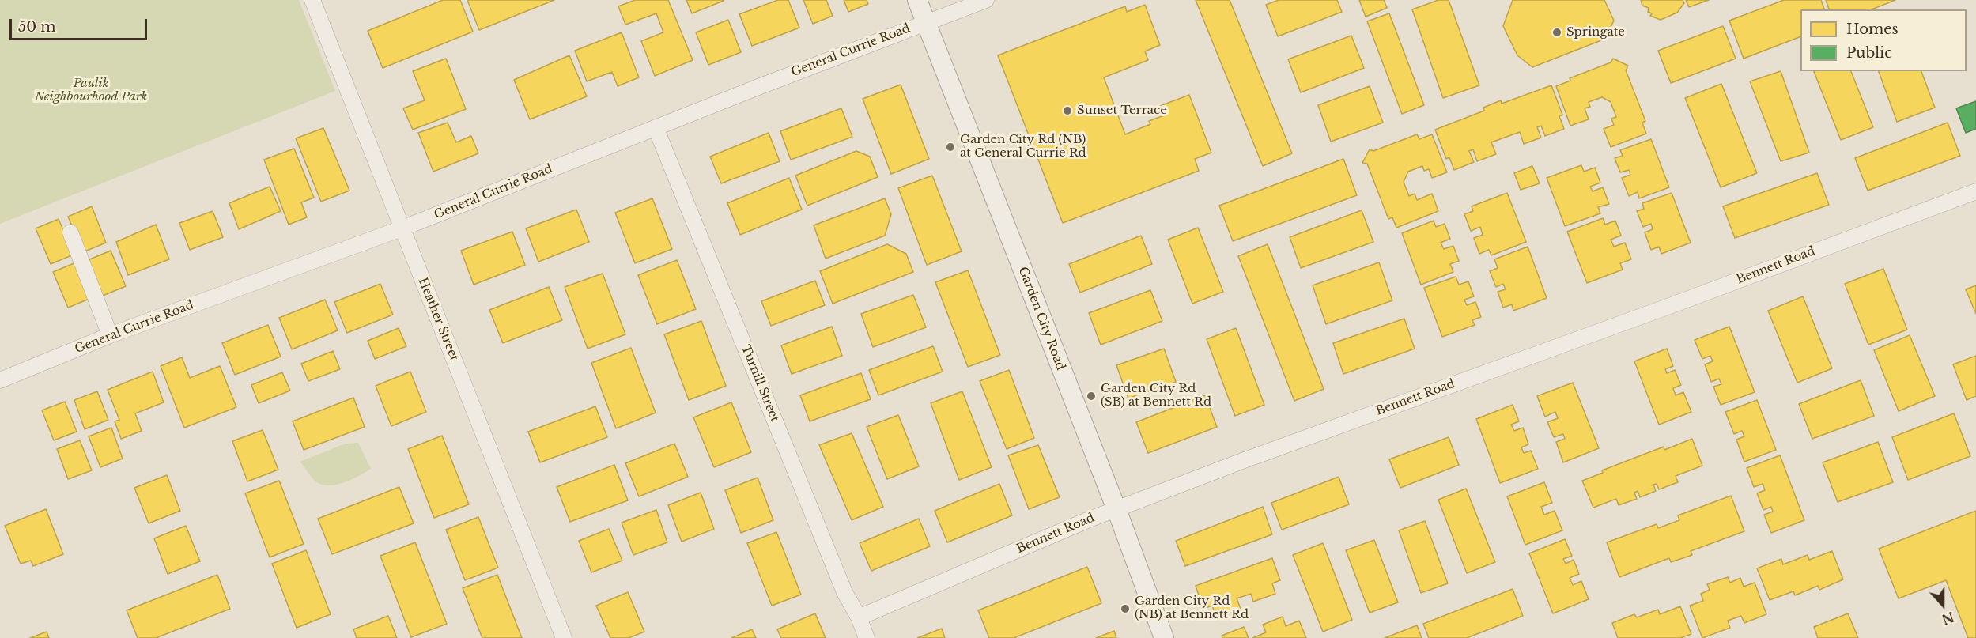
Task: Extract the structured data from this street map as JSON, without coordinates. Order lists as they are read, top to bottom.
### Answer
{
  "streets": {
    "street": [
      "General Currie Road",
      "Bennett Road",
      "Garden City Road",
      "Heather Street",
      "Turnill Street"
    ]
  },
  "crossings": [
    ["General Currie Road", "Garden City Road"],
    ["General Currie Road", "Heather Street"],
    ["General Currie Road", "Turnill Street"],
    ["Bennett Road", "Garden City Road"],
    ["Bennett Road", "Turnill Street"]
  ],
  "parks": ["Paulik Neighbourhood Park"],
  "places": [
    "Springate",
    "Sunset Terrace",
    "Garden City Rd (NB) at General Currie Rd",
    "Garden City Rd (SB) at Bennett Rd",
    "Garden City Rd (NB) at Bennett Rd"
  ],
  "legend": ["Homes", "Public"],
  "scale_bar": "50 m",
  "north": "bottom"
}
